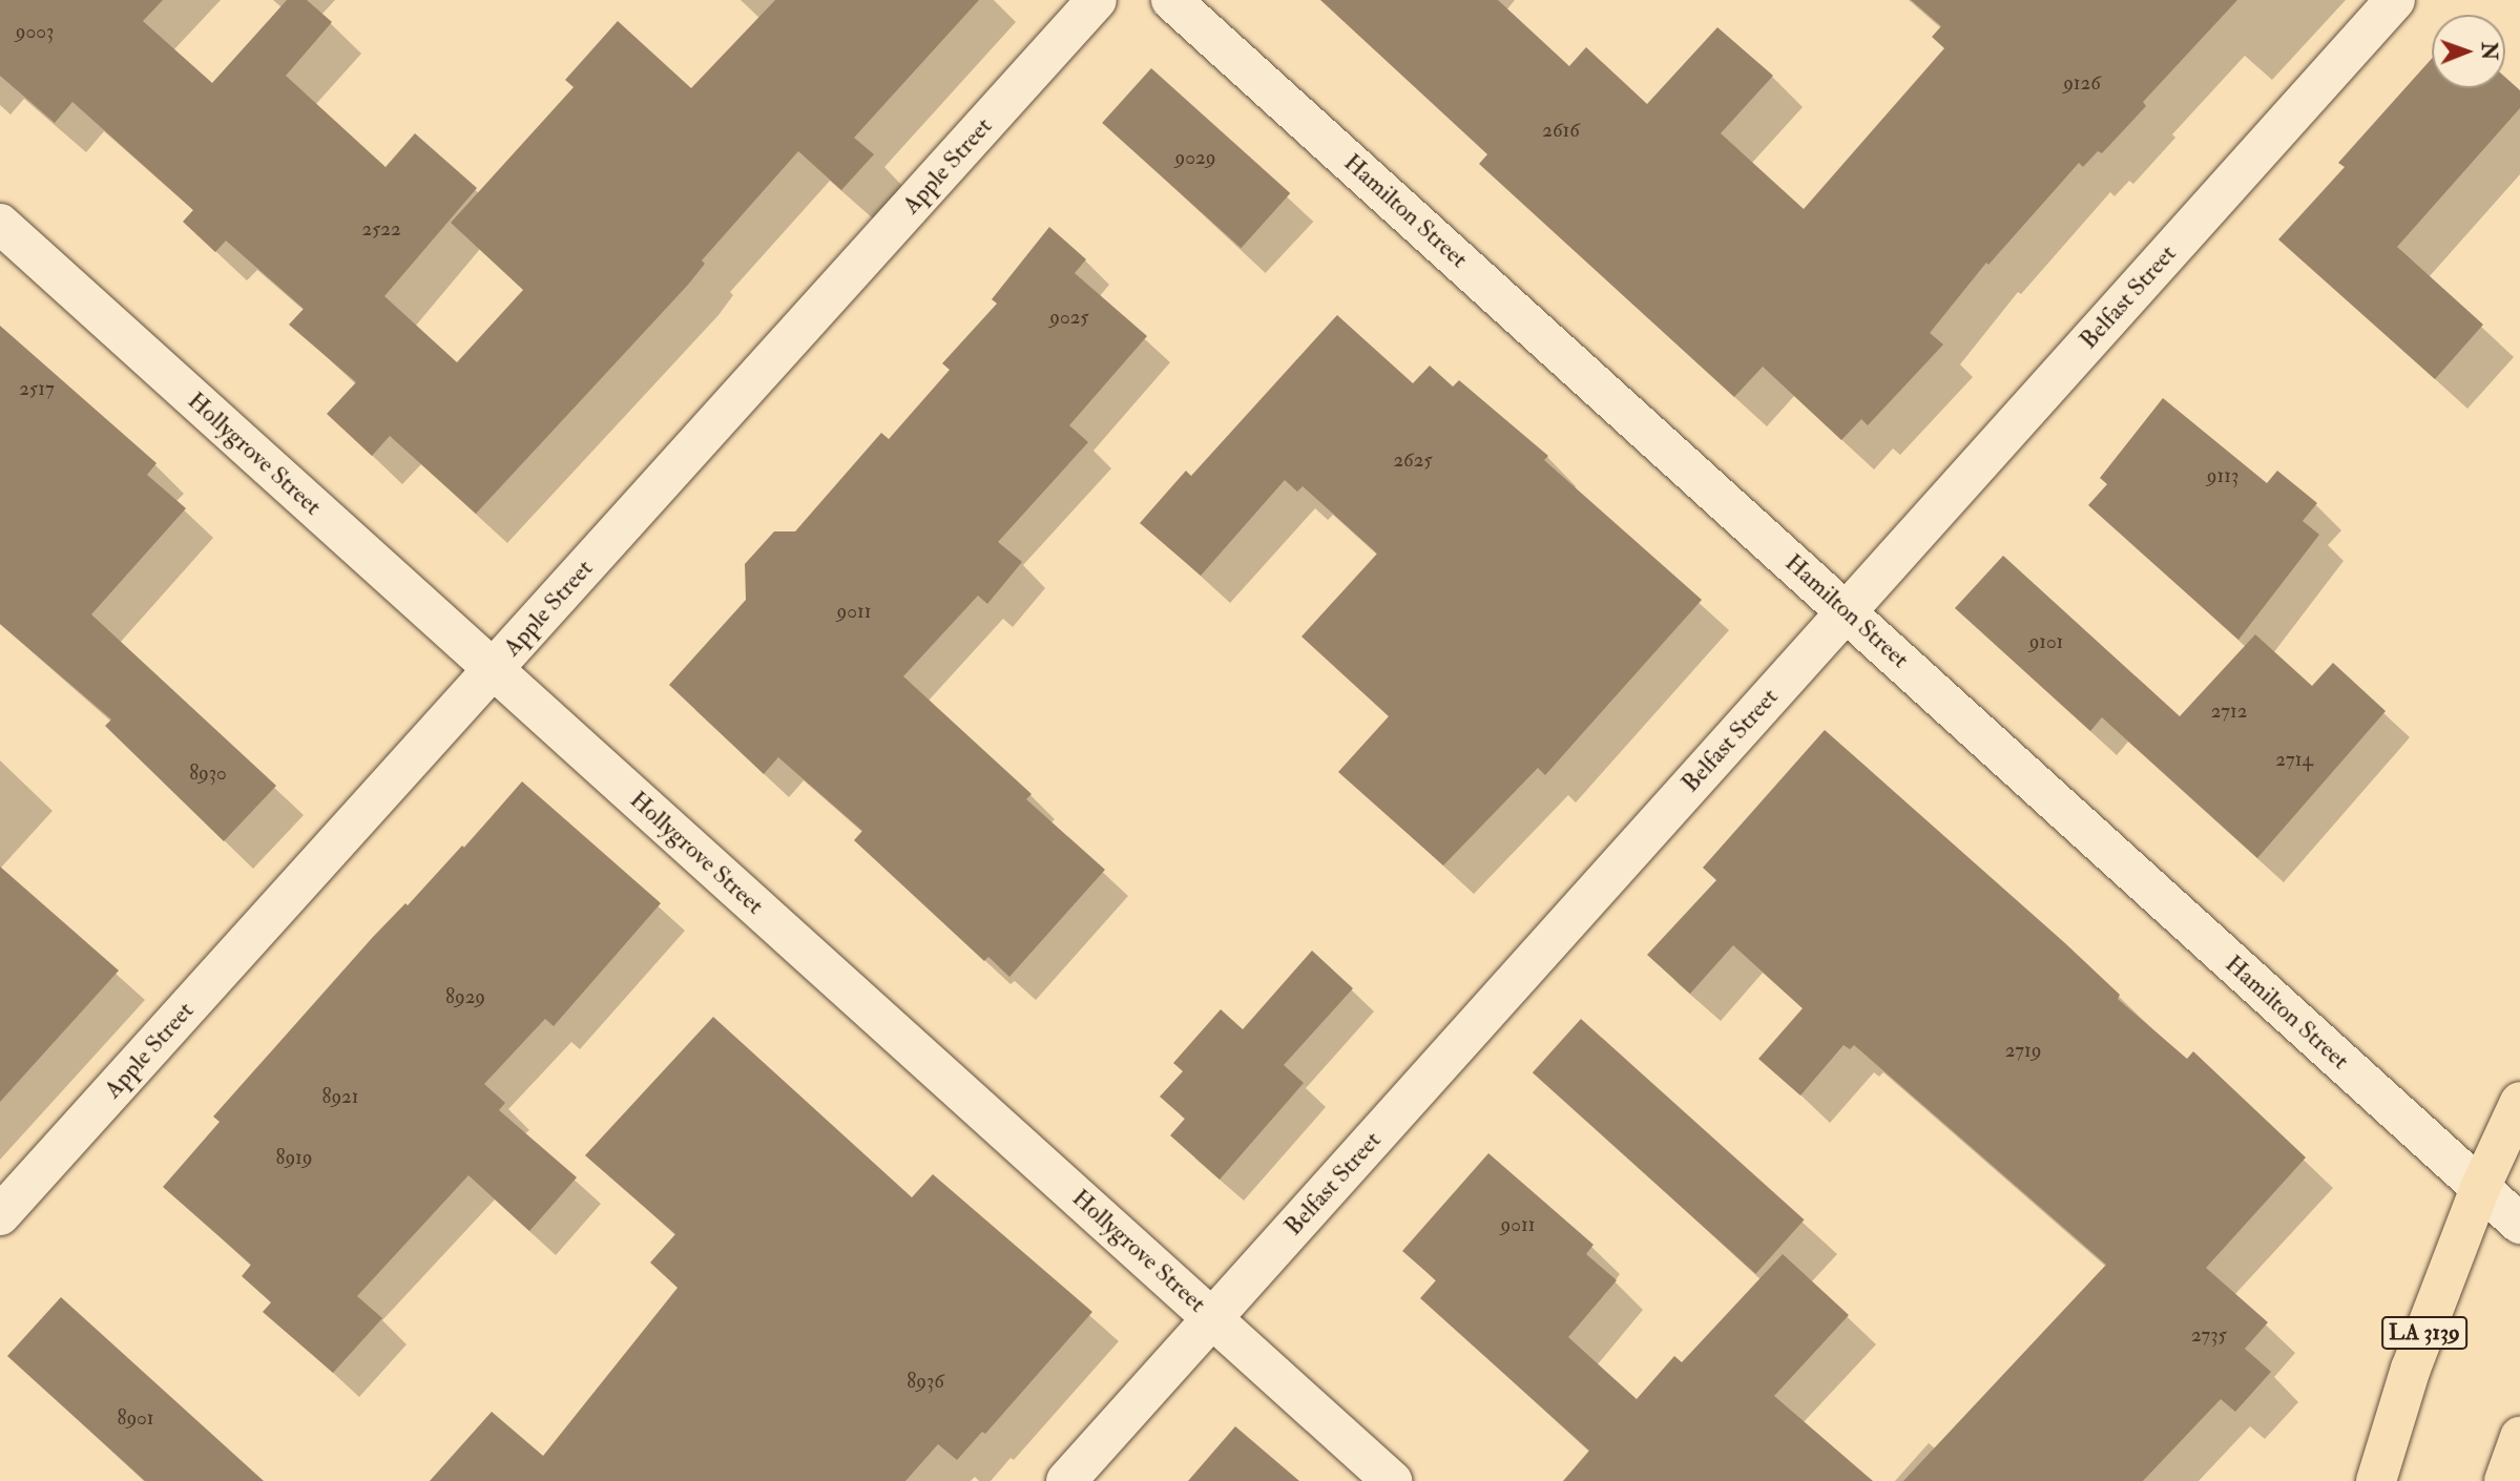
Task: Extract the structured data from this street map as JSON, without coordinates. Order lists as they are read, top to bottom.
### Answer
{
  "streets": {
    "main road": ["LA 3139"],
    "street": [
      "Apple Street",
      "Hamilton Street",
      "Belfast Street",
      "Hollygrove Street"
    ]
  },
  "crossings": [
    ["Apple Street", "Hollygrove Street"],
    ["Hamilton Street", "Belfast Street"],
    ["Hamilton Street", "LA 3139"],
    ["Belfast Street", "Hollygrove Street"]
  ],
  "house_numbers": [
    "9003",
    "9126",
    "2616",
    "9029",
    "2522",
    "9025",
    "2517",
    "2625",
    "9113",
    "9011",
    "9101",
    "2712",
    "2714",
    "8930",
    "8929",
    "2719",
    "8921",
    "8919",
    "9011",
    "2735",
    "8936",
    "8901"
  ],
  "north": "right"
}
